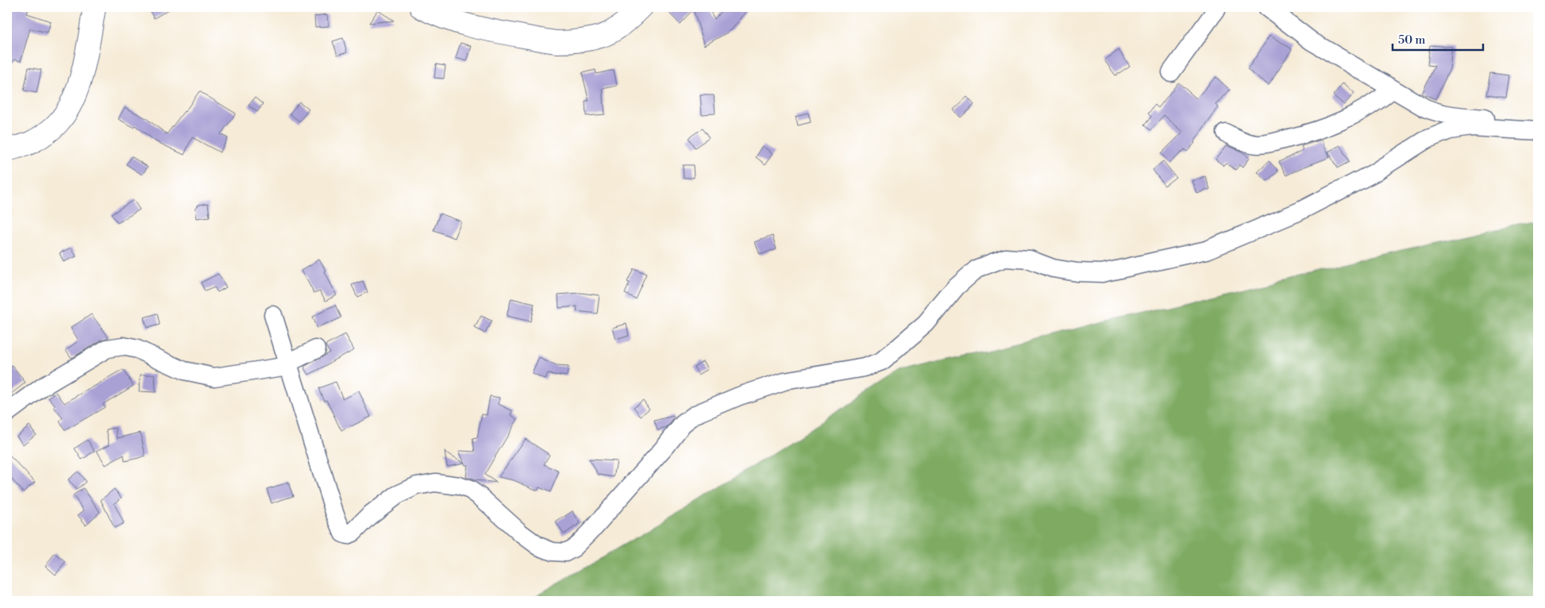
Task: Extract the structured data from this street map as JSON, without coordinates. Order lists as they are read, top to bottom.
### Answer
{
  "scale_bar": "50 m"
}
